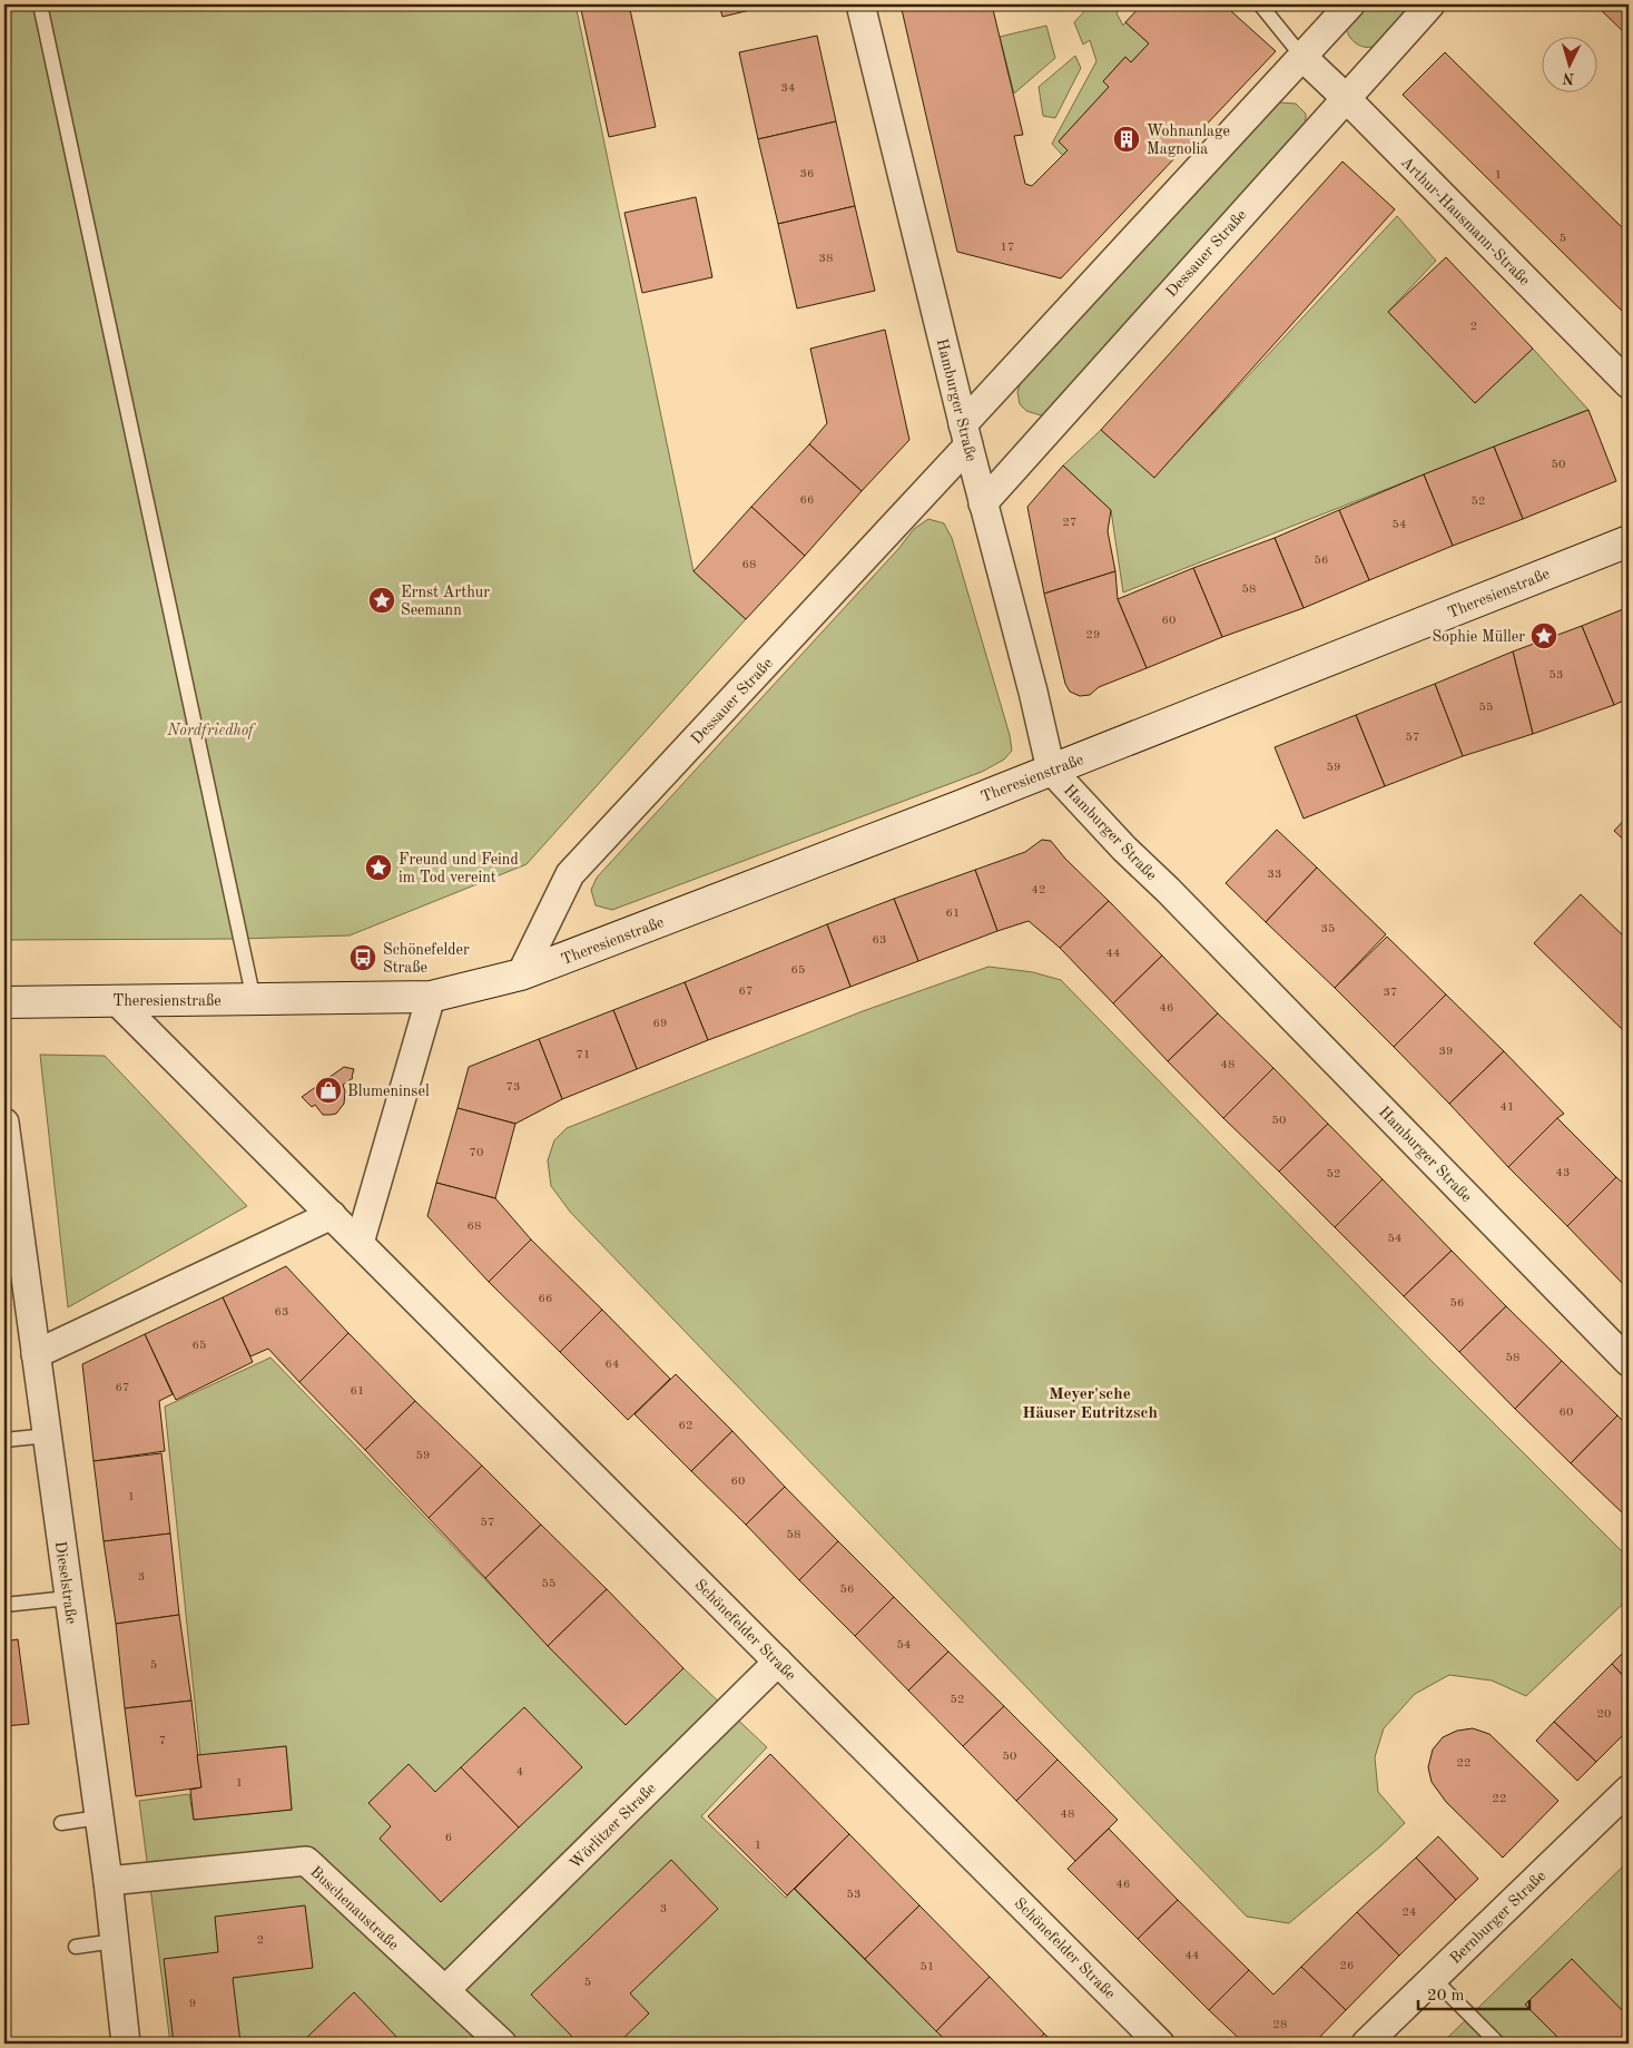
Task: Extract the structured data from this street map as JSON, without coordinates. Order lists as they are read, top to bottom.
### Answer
{
  "streets": {
    "main road": ["Theresienstraße"],
    "street": [
      "Arthur-Hausmann-Straße",
      "Dessauer Straße",
      "Hamburger Straße",
      "Dieselstraße",
      "Schönefelder Straße",
      "Wörlitzer Straße",
      "Buschenaustraße",
      "Bernburger Straße"
    ]
  },
  "crossings": [
    ["Arthur-Hausmann-Straße", "Dessauer Straße"],
    ["Dessauer Straße", "Hamburger Straße"],
    ["Dessauer Straße", "Theresienstraße"],
    ["Hamburger Straße", "Theresienstraße"],
    ["Theresienstraße", "Schönefelder Straße"],
    ["Dieselstraße", "Buschenaustraße"],
    ["Schönefelder Straße", "Wörlitzer Straße"],
    ["Wörlitzer Straße", "Buschenaustraße"]
  ],
  "districts": ["Meyer'sche Häuser Eutritzsch"],
  "parks": ["Nordfriedhof"],
  "places": {
    "building": ["Wohnanlage Magnolia"],
    "place": ["Ernst Arthur Seemann", "Sophie Müller", "Freund und Feind im Tod vereint"],
    "bus stop": ["Schönefelder Straße"],
    "shop": ["Blumeninsel"]
  },
  "house_numbers": [
    "34",
    "36",
    "1",
    "5",
    "17",
    "38",
    "2",
    "50",
    "66",
    "52",
    "27",
    "54",
    "56",
    "68",
    "58",
    "60",
    "29",
    "53",
    "55",
    "57",
    "59",
    "33",
    "42",
    "61",
    "35",
    "63",
    "44",
    "65",
    "67",
    "37",
    "46",
    "69",
    "39",
    "71",
    "48",
    "73",
    "41",
    "50",
    "70",
    "43",
    "52",
    "68",
    "54",
    "66",
    "56",
    "63",
    "65",
    "58",
    "64",
    "67",
    "61",
    "60",
    "62",
    "59",
    "60",
    "1",
    "57",
    "58",
    "3",
    "55",
    "56",
    "54",
    "5",
    "52",
    "20",
    "7",
    "50",
    "22",
    "4",
    "1",
    "22",
    "48",
    "6",
    "1",
    "46",
    "53",
    "3",
    "24",
    "2",
    "44",
    "26",
    "51",
    "5",
    "9",
    "28"
  ],
  "scale_bar": "20 m",
  "north": "bottom"
}
